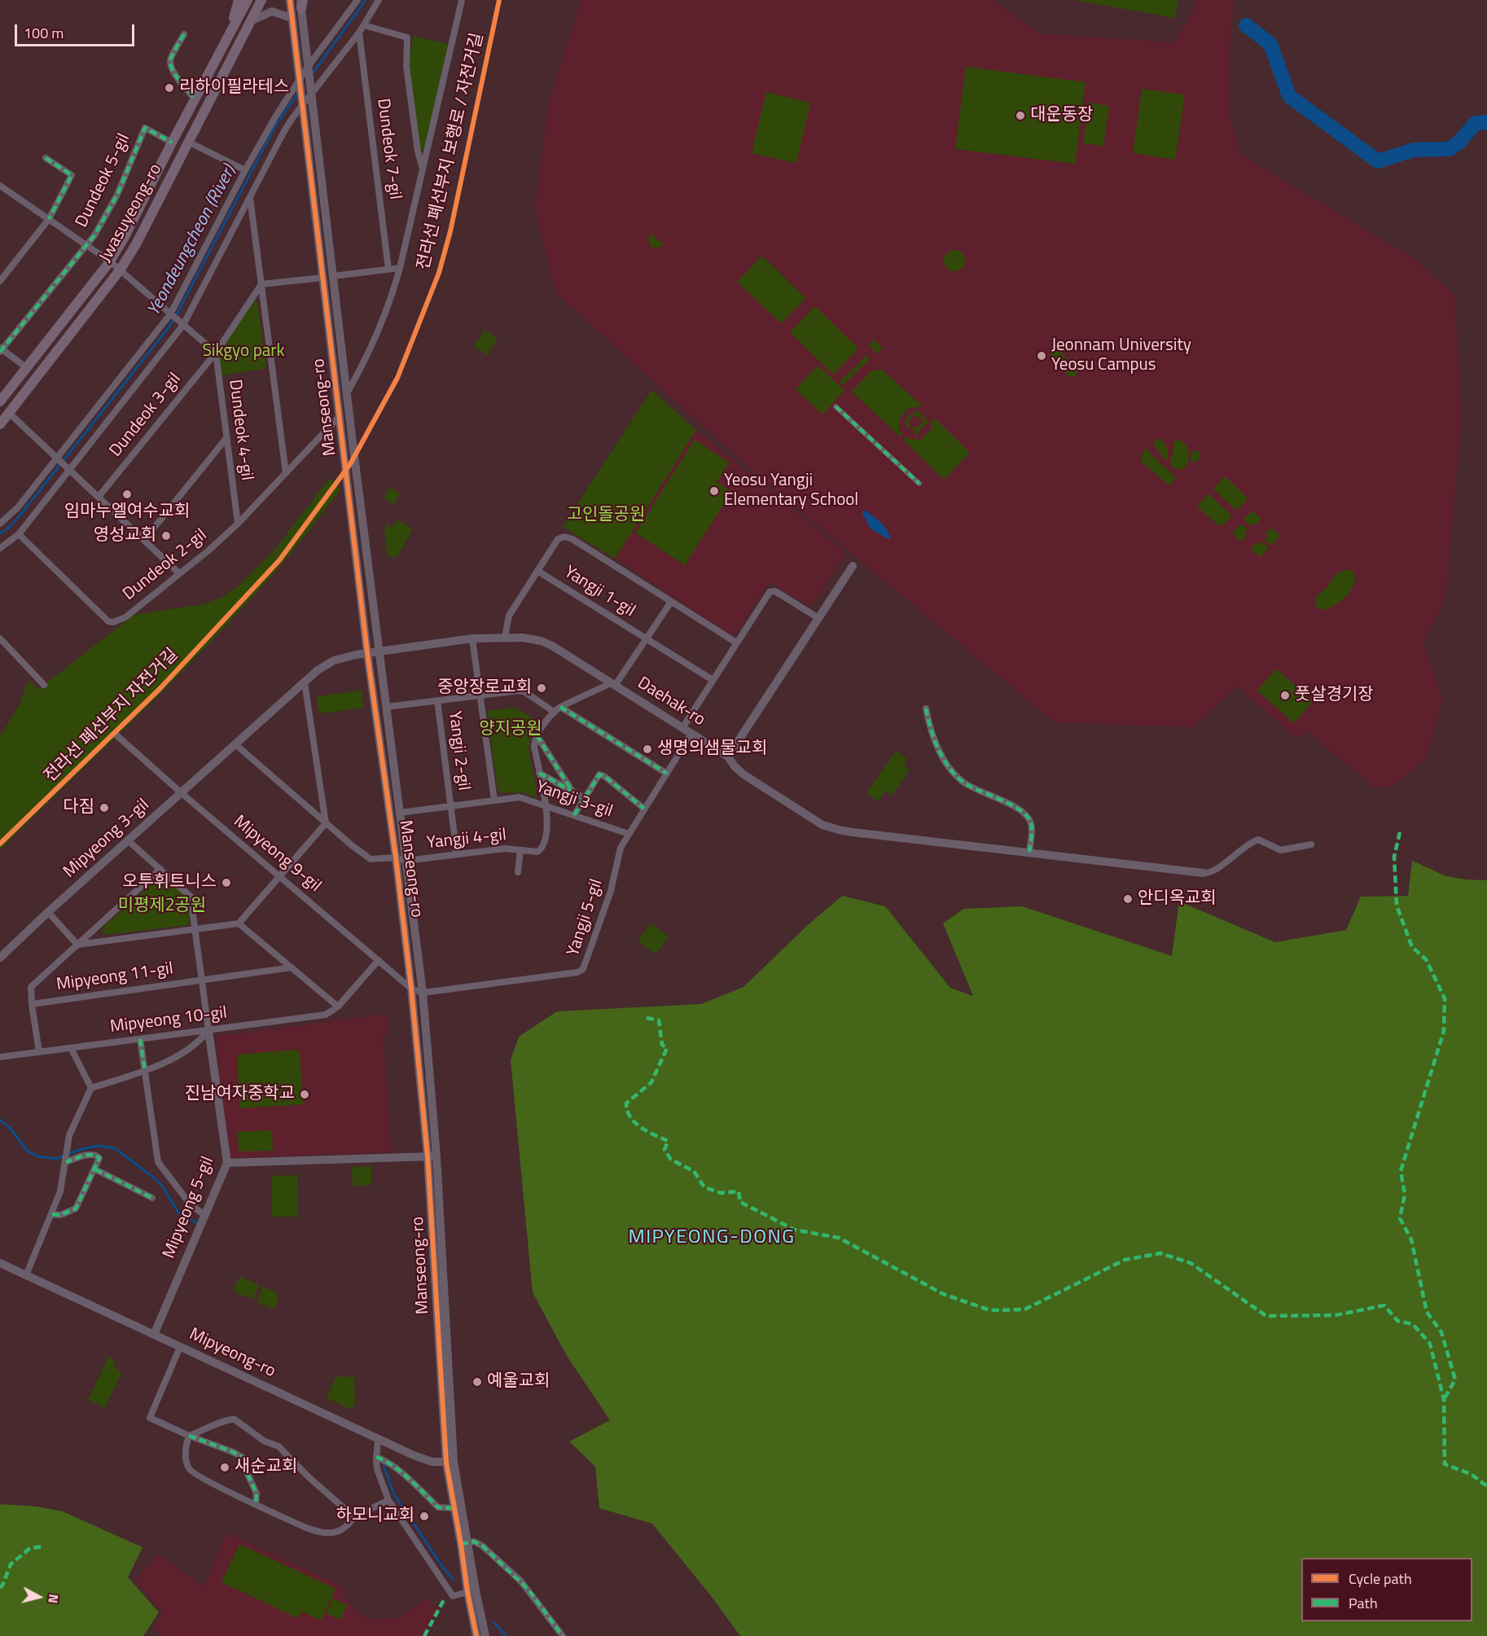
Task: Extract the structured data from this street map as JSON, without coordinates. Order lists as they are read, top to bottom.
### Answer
{
  "streets": {
    "main road": ["Jwasuyeong-ro"],
    "street": [
      "Dundeok 7-gil",
      "Dundeok 5-gil",
      "Manseong-ro",
      "Dundeok 3-gil",
      "Dundeok 4-gil",
      "Dundeok 2-gil",
      "Yangji 1-gil",
      "Daehak-ro",
      "Yangji 2-gil",
      "Yangji 3-gil",
      "Mipyeong 3-gil",
      "Yangji 4-gil",
      "Mipyeong 9-gil",
      "Yangji 5-gil",
      "Mipyeong 11-gil",
      "Mipyeong 10-gil",
      "Mipyeong 5-gil",
      "Mipyeong-ro"
    ],
    "cycle path": ["전라선 폐선부지 보행로 / 자전거길"]
  },
  "crossings": [
    ["Dundeok 7-gil", "Manseong-ro"],
    ["Dundeok 5-gil", "Jwasuyeong-ro"],
    ["Manseong-ro", "Dundeok 2-gil"],
    ["Manseong-ro", "Daehak-ro"],
    ["Manseong-ro", "Yangji 2-gil"],
    ["Manseong-ro", "Yangji 3-gil"],
    ["Manseong-ro", "Mipyeong 3-gil"],
    ["Manseong-ro", "Yangji 4-gil"],
    ["Manseong-ro", "Mipyeong 9-gil"],
    ["Manseong-ro", "Yangji 5-gil"],
    ["Manseong-ro", "Mipyeong-ro"],
    ["Dundeok 3-gil", "Dundeok 4-gil"],
    ["Dundeok 3-gil", "Dundeok 2-gil"],
    ["Dundeok 4-gil", "Dundeok 2-gil"],
    ["Yangji 1-gil", "Daehak-ro"],
    ["Daehak-ro", "Yangji 2-gil"],
    ["Daehak-ro", "Mipyeong 3-gil"],
    ["Daehak-ro", "Yangji 5-gil"],
    ["Yangji 2-gil", "Yangji 3-gil"],
    ["Yangji 3-gil", "Yangji 4-gil"],
    ["Yangji 3-gil", "Yangji 5-gil"],
    ["Mipyeong 3-gil", "Mipyeong 9-gil"],
    ["Mipyeong 9-gil", "Yangji 5-gil"],
    ["Mipyeong 9-gil", "Mipyeong 10-gil"],
    ["Mipyeong 11-gil", "Mipyeong 10-gil"],
    ["Mipyeong 10-gil", "Mipyeong 5-gil"],
    ["Mipyeong 5-gil", "Mipyeong-ro"]
  ],
  "districts": ["MIPYEONG-DONG"],
  "water": ["Yeondeungcheon (River)"],
  "parks": [
    "Sikgyo park",
    "고인돌공원",
    "양지공원",
    "미평제2공원"
  ],
  "places": [
    "리하이필라테스",
    "대운동장",
    "Jeonnam University Yeosu Campus",
    "Yeosu Yangji Elementary School",
    "임마누엘여수교회",
    "영성교회",
    "중앙장로교회",
    "풋살경기장",
    "생명의샘물교회",
    "다짐",
    "오투휘트니스",
    "안디옥교회",
    "진남여자중학교",
    "예울교회",
    "새순교회",
    "하모니교회"
  ],
  "legend": ["Cycle path", "Path"],
  "scale_bar": "100 m",
  "north": "right"
}
